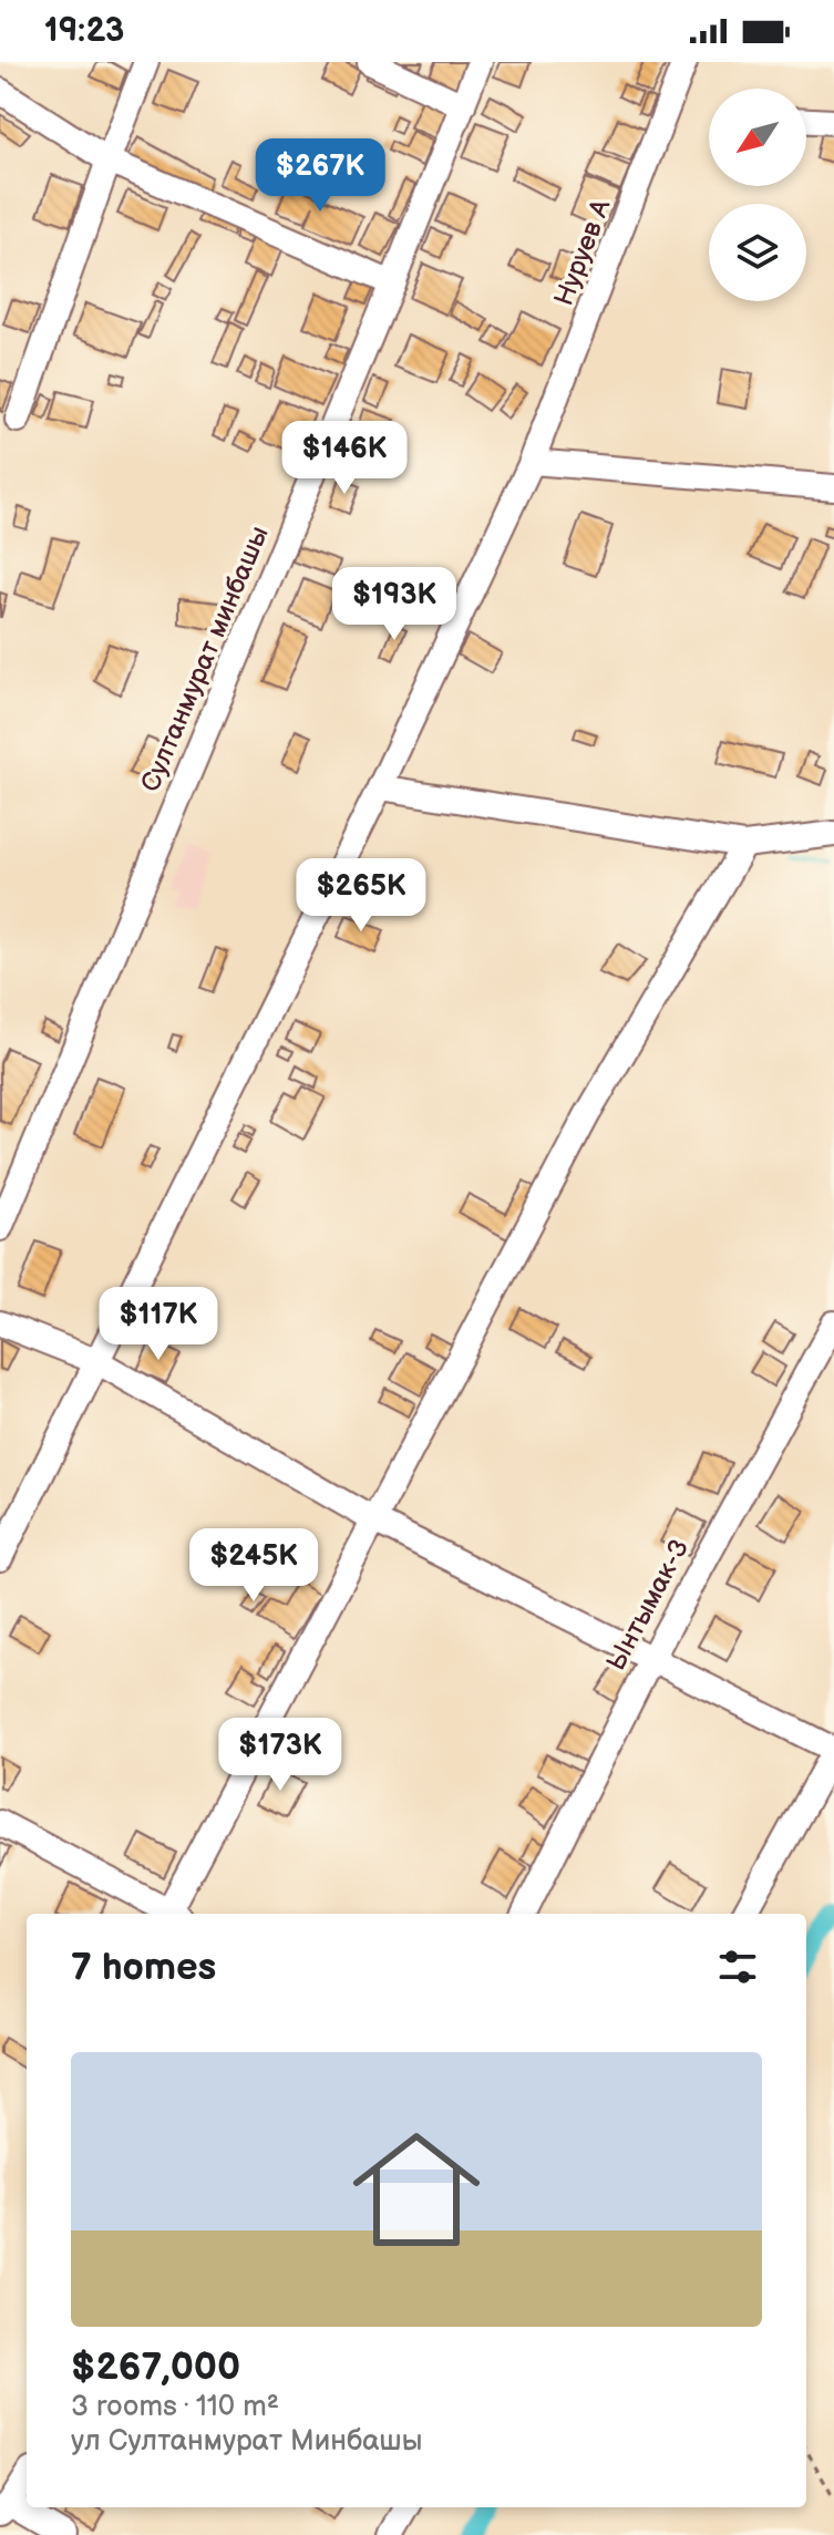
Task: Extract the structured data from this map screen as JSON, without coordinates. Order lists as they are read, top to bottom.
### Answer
{
  "streets": {
    "street": ["Нуруев А", "Султанмурат минбашы", "Ынтымак-3"]
  },
  "north": "bottom left",
  "page": {
    "status": "19:23",
    "price": [
      "$267K",
      "$146K",
      "$193K",
      "$265K",
      "$117K",
      "$245K",
      "$173K"
    ],
    "heading": "7 homes",
    "list": [
      {
        "name": "$267,000",
        "note": "3 rooms · 110 m² · ул Султанмурат Минбашы"
      }
    ]
  }
}
